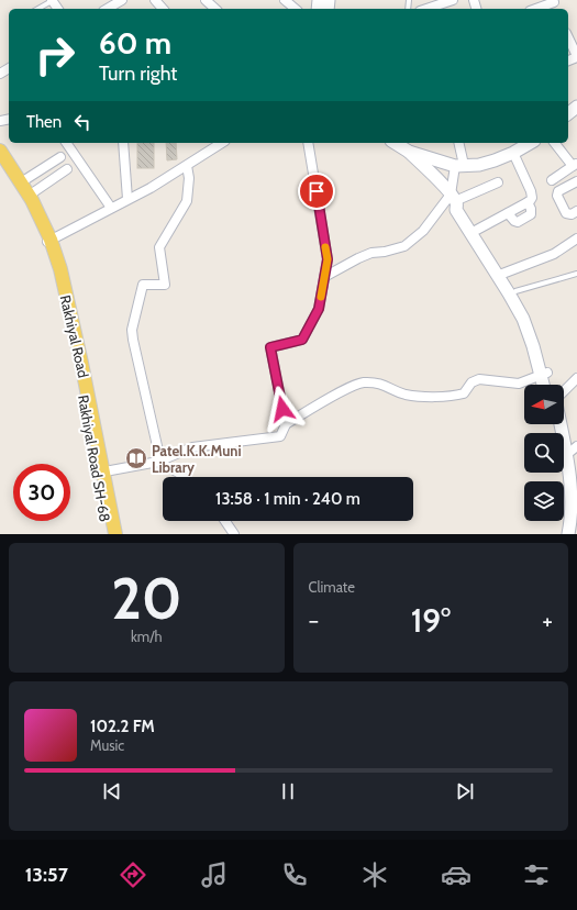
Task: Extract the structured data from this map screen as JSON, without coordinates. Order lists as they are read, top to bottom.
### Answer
{
  "streets": {
    "main road": ["Rakhiyal Road", "Rakhiyal Road SH-68"]
  },
  "crossings": [
    ["Rakhiyal Road", "Rakhiyal Road SH-68"]
  ],
  "places": {
    "library": ["Patel.K.K.Muni Library"]
  },
  "north": "left",
  "page": {
    "turn": ["60 m", "Turn right"],
    "then": "Then",
    "limit": "30",
    "trip": "13:58 · 1 min · 240 m",
    "tile": [
      ["20", "km/h"],
      "Climate"
    ],
    "heat": ["−", "19°", "+"],
    "song": ["102.2 FM", "Music"],
    "tabs": "13:57"
  }
}
